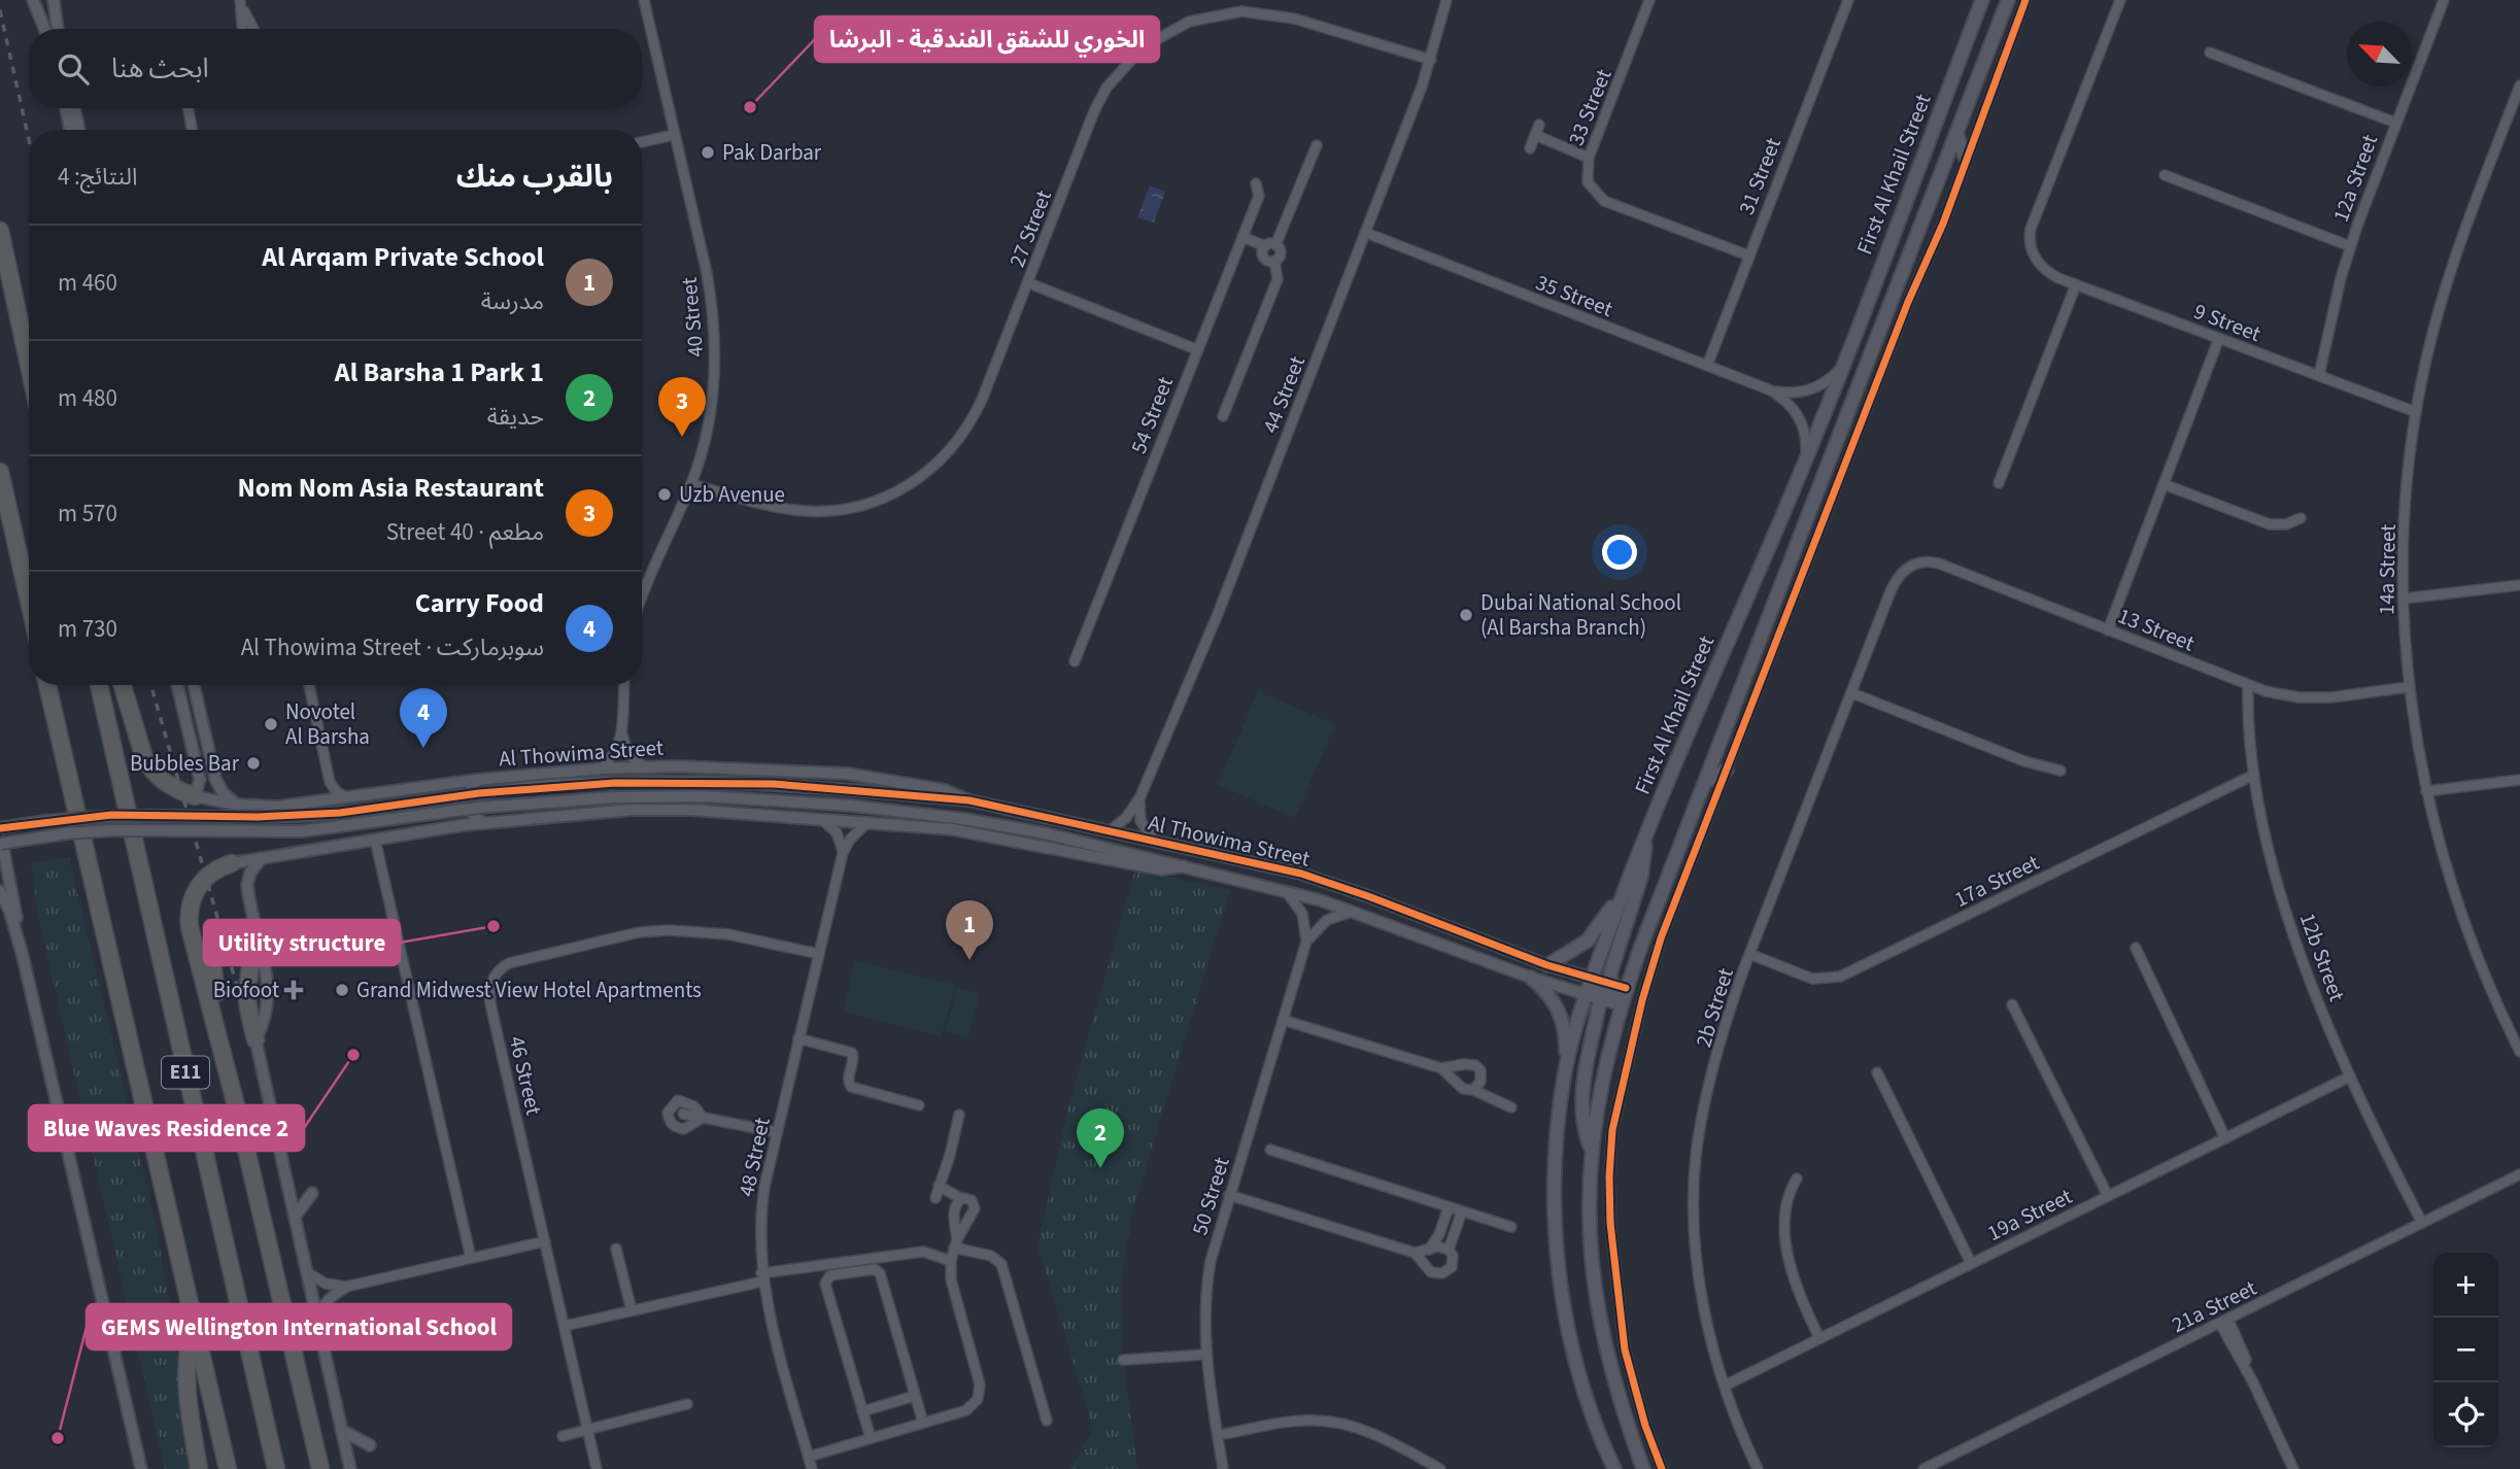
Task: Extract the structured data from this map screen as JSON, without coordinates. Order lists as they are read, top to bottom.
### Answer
{
  "streets": {
    "highway": ["E11"],
    "main road": ["First Al Khail Street"],
    "street": [
      "33 Street",
      "31 Street",
      "12a Street",
      "27 Street",
      "35 Street",
      "40 Street",
      "9 Street",
      "44 Street",
      "54 Street",
      "14a Street",
      "13 Street",
      "Al Thowima Street",
      "17a Street",
      "12b Street",
      "2b Street",
      "46 Street",
      "48 Street",
      "50 Street",
      "19a Street",
      "21a Street"
    ]
  },
  "crossings": [
    ["33 Street", "31 Street"],
    ["First Al Khail Street", "35 Street"],
    ["First Al Khail Street", "Al Thowima Street"],
    ["31 Street", "35 Street"],
    ["12a Street", "9 Street"],
    ["27 Street", "40 Street"],
    ["27 Street", "44 Street"],
    ["35 Street", "44 Street"],
    ["9 Street", "14a Street"],
    ["44 Street", "Al Thowima Street"],
    ["14a Street", "13 Street"],
    ["13 Street", "12b Street"],
    ["13 Street", "2b Street"],
    ["Al Thowima Street", "48 Street"],
    ["17a Street", "12b Street"],
    ["17a Street", "2b Street"],
    ["12b Street", "19a Street"],
    ["12b Street", "21a Street"],
    ["2b Street", "19a Street"],
    ["46 Street", "48 Street"]
  ],
  "places": {
    "other": [
      "الخوري للشقق الفندقية - البرشا",
      "Pak Darbar",
      "Uzb Avenue",
      "Dubai National School (Al Barsha Branch)",
      "Novotel Al Barsha",
      "Bubbles Bar",
      "Utility structure",
      "Grand Midwest View Hotel Apartments",
      "Blue Waves Residence 2",
      "GEMS Wellington International School"
    ],
    "health": ["Biofoot"]
  },
  "north": "top left",
  "page": {
    "search": "ابحث هنا",
    "heading": ["بالقرب منك", "النتائج: 4"],
    "list": [
      {
        "mark": "1",
        "name": "Al Arqam Private School",
        "note": "مدرسة",
        "value": "460 m"
      },
      {
        "mark": "2",
        "name": "Al Barsha 1 Park 1",
        "note": "حديقة",
        "value": "480 m"
      },
      {
        "mark": "3",
        "name": "Nom Nom Asia Restaurant",
        "note": "مطعم · 40 Street",
        "value": "570 m"
      },
      {
        "mark": "4",
        "name": "Carry Food",
        "note": "سوبرماركت · Al Thowima Street",
        "value": "730 m"
      }
    ],
    "pins": [
      "3",
      "4",
      "1",
      "2"
    ],
    "map_buttons": ["+", "−"]
  }
}
